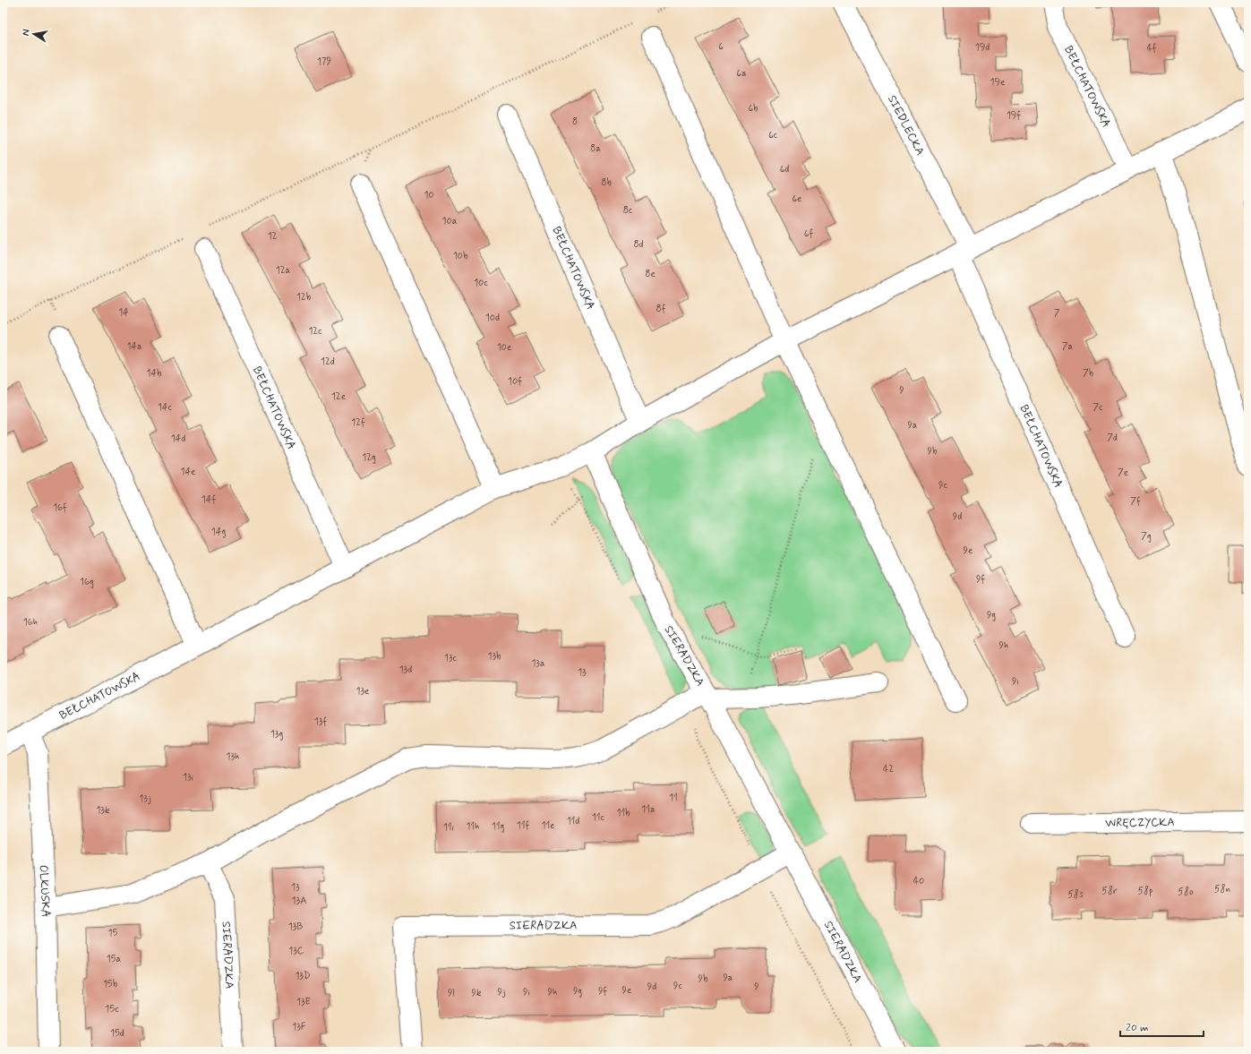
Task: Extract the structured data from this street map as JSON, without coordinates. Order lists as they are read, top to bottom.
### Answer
{
  "streets": {
    "street": [
      "BEŁCHATOWSKA",
      "SIEDLECKA",
      "SIERADZKA",
      "WRĘCZYCKA",
      "OLKUSKA"
    ]
  },
  "crossings": [
    ["BEŁCHATOWSKA", "SIEDLECKA"],
    ["BEŁCHATOWSKA", "SIERADZKA"],
    ["BEŁCHATOWSKA", "OLKUSKA"]
  ],
  "house_numbers": [
    "6",
    "19d",
    "4f",
    "179",
    "6a",
    "19e",
    "6b",
    "19f",
    "8",
    "6c",
    "8a",
    "6d",
    "8b",
    "10",
    "6e",
    "8c",
    "10a",
    "6f",
    "12",
    "8d",
    "10b",
    "12a",
    "8e",
    "10c",
    "12b",
    "8f",
    "14",
    "7",
    "10d",
    "12c",
    "14a",
    "7a",
    "10e",
    "12d",
    "14b",
    "7b",
    "10f",
    "9",
    "12e",
    "14c",
    "7c",
    "12f",
    "9a",
    "7d",
    "14d",
    "9b",
    "12g",
    "14e",
    "7e",
    "9c",
    "14f",
    "7f",
    "16f",
    "9d",
    "14g",
    "7g",
    "9e",
    "9f",
    "16g",
    "9g",
    "16h",
    "9h",
    "13b",
    "13c",
    "13a",
    "13d",
    "13",
    "9i",
    "13e",
    "13f",
    "13g",
    "13h",
    "42",
    "13i",
    "11",
    "13j",
    "11a",
    "13k",
    "11b",
    "11c",
    "11d",
    "11f",
    "11e",
    "11h",
    "11g",
    "11i",
    "40",
    "13",
    "58n",
    "58r",
    "58p",
    "58o",
    "58s",
    "13A",
    "13B",
    "15",
    "13C",
    "15a",
    "13D",
    "9a",
    "9b",
    "15b",
    "9c",
    "9d",
    "9",
    "9e",
    "9g",
    "9f",
    "9j",
    "9i",
    "9h",
    "9l",
    "9k",
    "13E",
    "15c",
    "13F",
    "15d"
  ],
  "scale_bar": "20 m",
  "north": "left"
}
